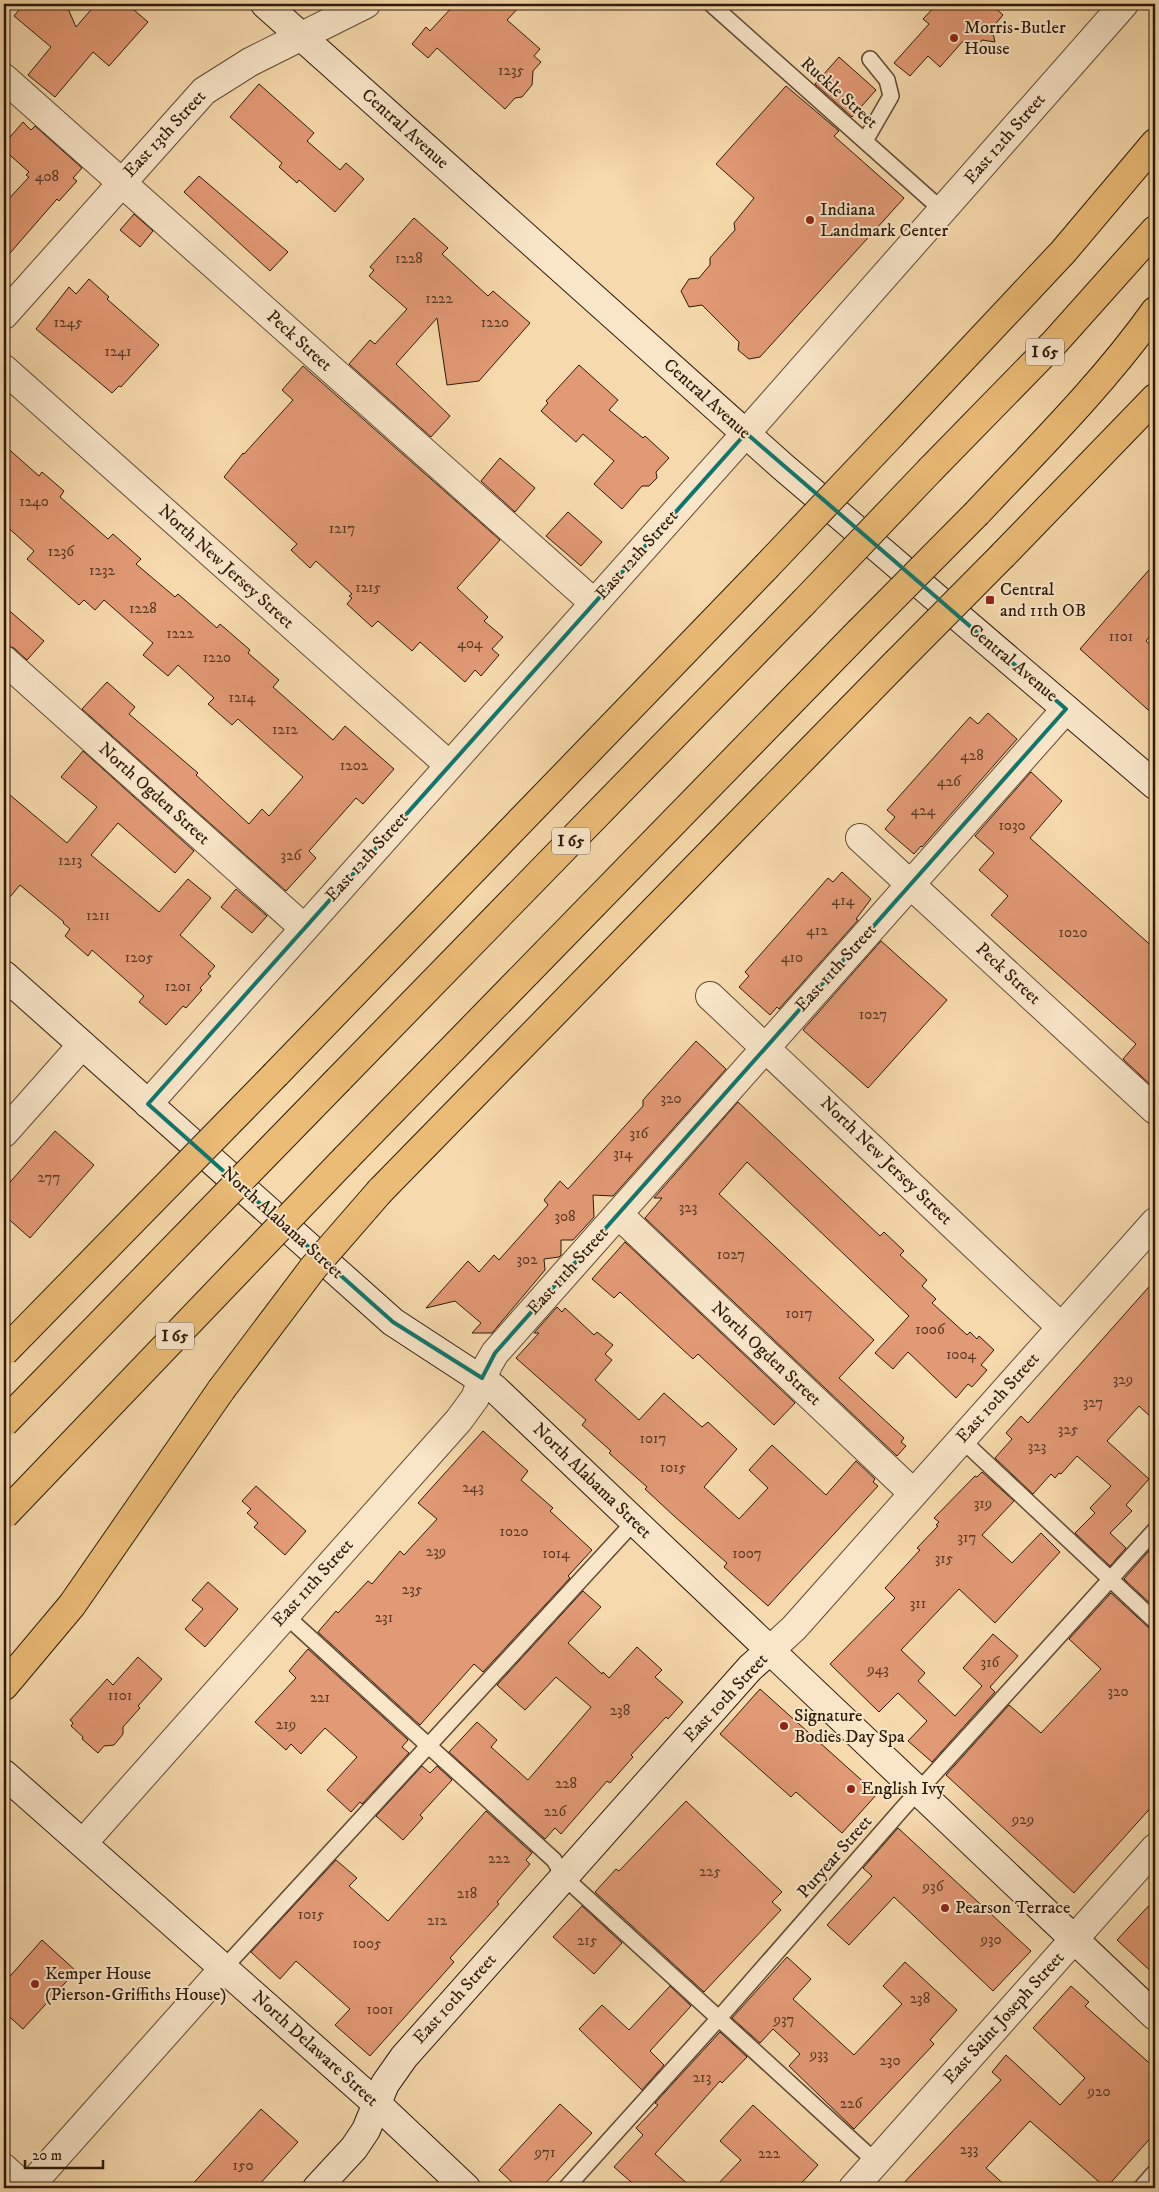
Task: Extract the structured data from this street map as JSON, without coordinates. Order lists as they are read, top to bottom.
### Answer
{
  "streets": {
    "highway": ["I 65"],
    "street": [
      "Central Avenue",
      "East 13th Street",
      "East 12th Street",
      "Peck Street",
      "North New Jersey Street",
      "North Ogden Street",
      "East 11th Street",
      "North Alabama Street",
      "East 10th Street",
      "East Saint Joseph Street",
      "North Delaware Street"
    ],
    "lane": ["Ruckle Street", "Puryear Street"]
  },
  "crossings": [
    ["Ruckle Street", "East 12th Street"],
    ["Central Avenue", "East 13th Street"],
    ["Central Avenue", "East 12th Street"],
    ["Central Avenue", "East 11th Street"],
    ["East 13th Street", "Peck Street"],
    ["East 12th Street", "Peck Street"],
    ["East 12th Street", "North New Jersey Street"],
    ["East 12th Street", "North Ogden Street"],
    ["East 12th Street", "North Alabama Street"],
    ["Peck Street", "East 11th Street"],
    ["North New Jersey Street", "East 11th Street"],
    ["North New Jersey Street", "East 10th Street"],
    ["North Ogden Street", "East 11th Street"],
    ["North Ogden Street", "East 10th Street"],
    ["East 11th Street", "North Alabama Street"],
    ["East 11th Street", "North Delaware Street"],
    ["North Alabama Street", "East 10th Street"],
    ["North Alabama Street", "Puryear Street"],
    ["North Alabama Street", "East Saint Joseph Street"],
    ["East 10th Street", "North Delaware Street"]
  ],
  "places": {
    "other": [
      "Morris-Butler House",
      "Indiana Landmark Center",
      "Signature Bodies Day Spa",
      "English Ivy",
      "Pearson Terrace",
      "Kemper House (Pierson-Griffiths House)"
    ],
    "transit": ["Central and 11th OB"]
  },
  "house_numbers": [
    "1235",
    "408",
    "1228",
    "1222",
    "1245",
    "1220",
    "1241",
    "1240",
    "1217",
    "1236",
    "1232",
    "1215",
    "1228",
    "1222",
    "1101",
    "404",
    "1220",
    "1214",
    "1212",
    "428",
    "1202",
    "426",
    "424",
    "1030",
    "326",
    "1213",
    "414",
    "1211",
    "412",
    "1020",
    "1205",
    "410",
    "1201",
    "1027",
    "320",
    "316",
    "314",
    "277",
    "323",
    "308",
    "1027",
    "302",
    "1017",
    "1006",
    "1004",
    "329",
    "327",
    "325",
    "1017",
    "323",
    "1015",
    "243",
    "319",
    "1020",
    "317",
    "239",
    "1014",
    "1007",
    "315",
    "235",
    "311",
    "231",
    "316",
    "943",
    "320",
    "1101",
    "221",
    "238",
    "219",
    "228",
    "226",
    "929",
    "222",
    "225",
    "936",
    "218",
    "1015",
    "212",
    "930",
    "215",
    "1005",
    "238",
    "1001",
    "937",
    "933",
    "230",
    "213",
    "920",
    "226",
    "233",
    "971",
    "222",
    "150"
  ],
  "scale_bar": "20 m"
}
